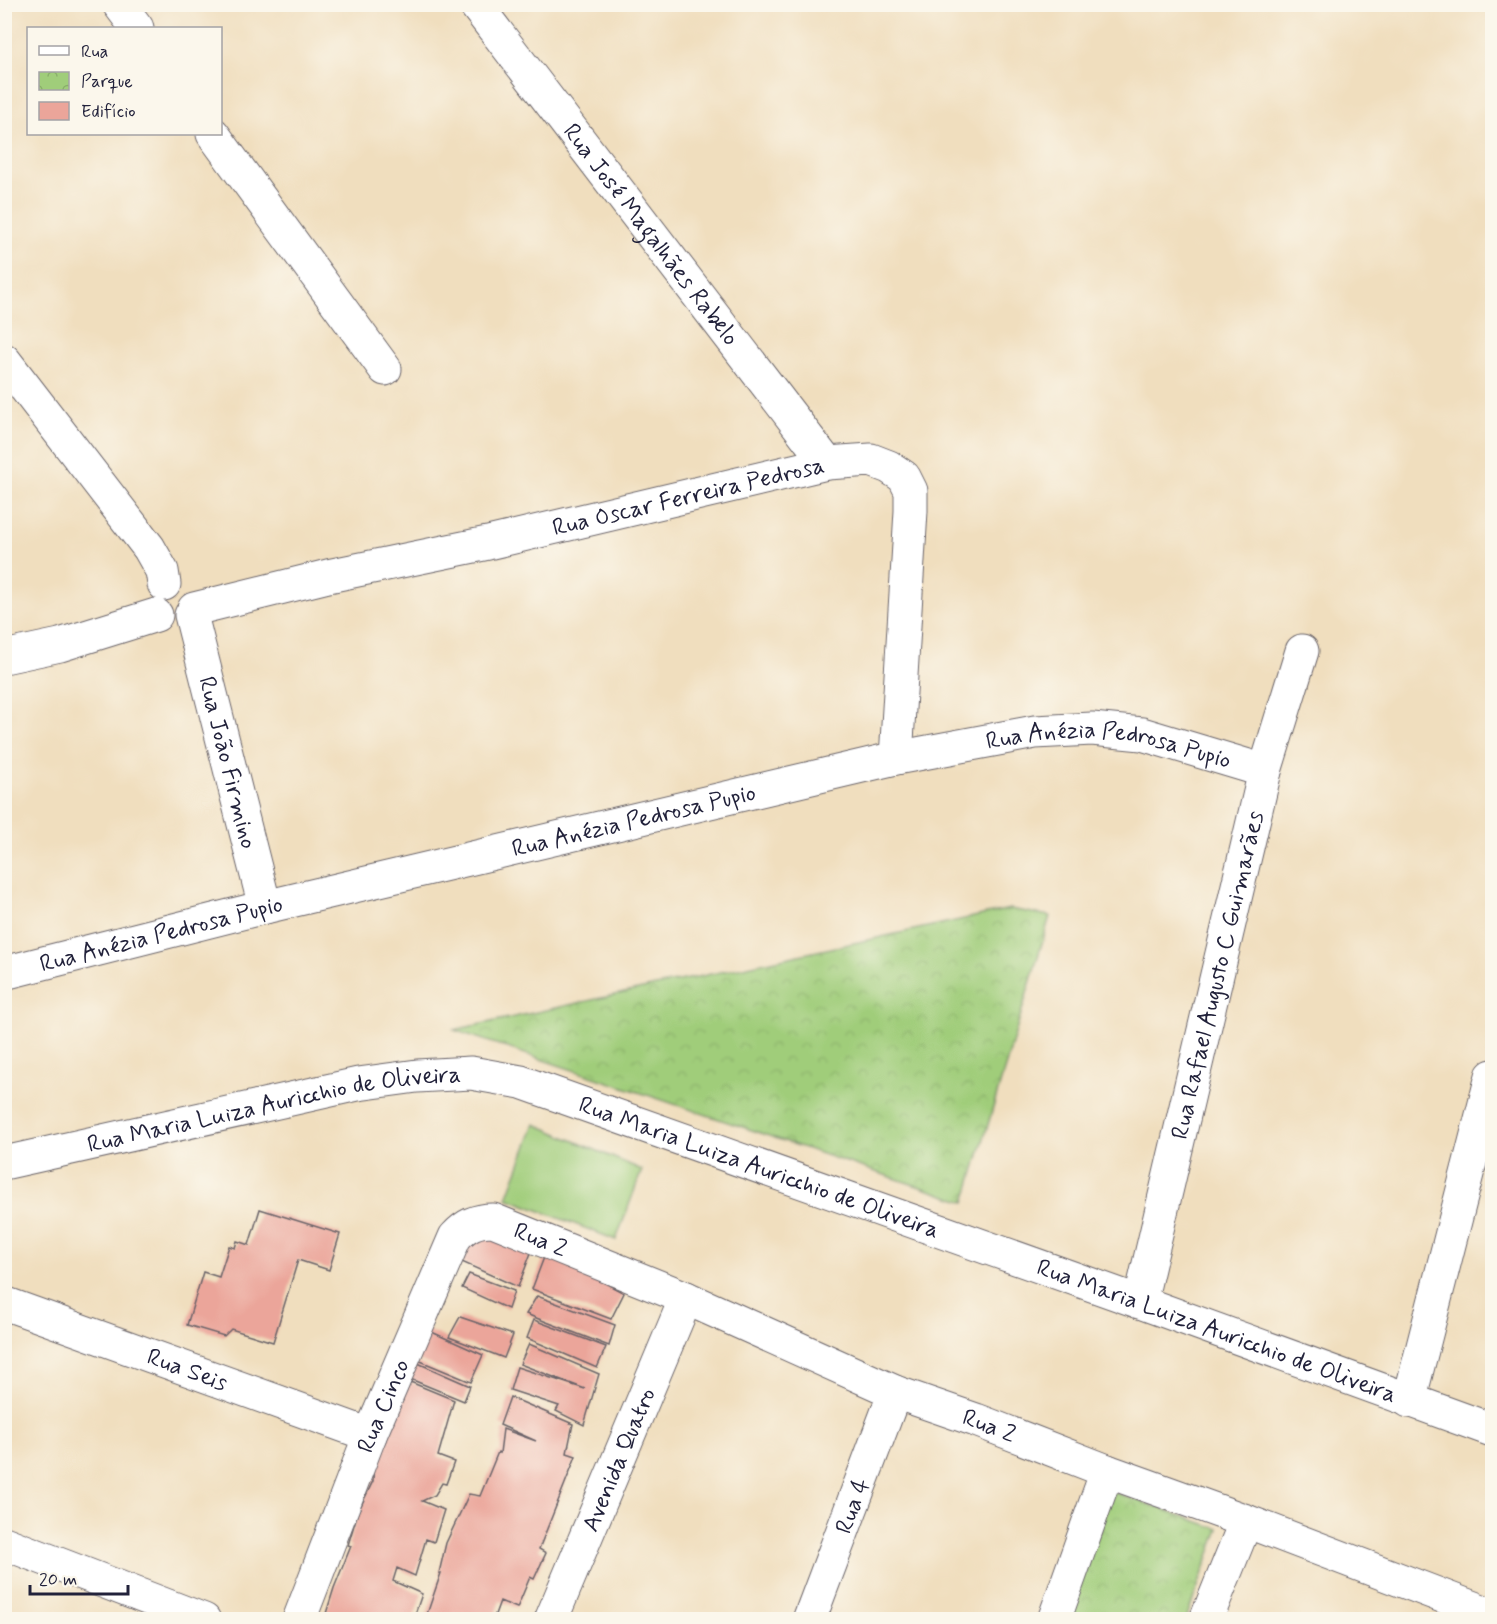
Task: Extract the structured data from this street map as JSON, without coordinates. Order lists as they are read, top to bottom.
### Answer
{
  "streets": {
    "street": [
      "Rua José Magalhães Rabelo",
      "Rua Oscar Ferreira Pedrosa",
      "Rua Anézia Pedrosa Pupio",
      "Rua João Firmino",
      "Rua Rafael Augusto C Guimarães",
      "Rua Maria Luiza Auricchio de Oliveira",
      "Rua 2",
      "Rua Seis",
      "Rua Cinco",
      "Avenida Quatro",
      "Rua 4"
    ]
  },
  "crossings": [
    ["Rua José Magalhães Rabelo", "Rua Oscar Ferreira Pedrosa"],
    ["Rua Oscar Ferreira Pedrosa", "Rua Anézia Pedrosa Pupio"],
    ["Rua Oscar Ferreira Pedrosa", "Rua João Firmino"],
    ["Rua Anézia Pedrosa Pupio", "Rua João Firmino"],
    ["Rua Anézia Pedrosa Pupio", "Rua Rafael Augusto C Guimarães"],
    ["Rua Rafael Augusto C Guimarães", "Rua Maria Luiza Auricchio de Oliveira"],
    ["Rua 2", "Rua Cinco"],
    ["Rua 2", "Avenida Quatro"],
    ["Rua 2", "Rua 4"],
    ["Rua Seis", "Rua Cinco"]
  ],
  "legend": ["Rua", "Parque", "Edifício"],
  "scale_bar": "20 m"
}
